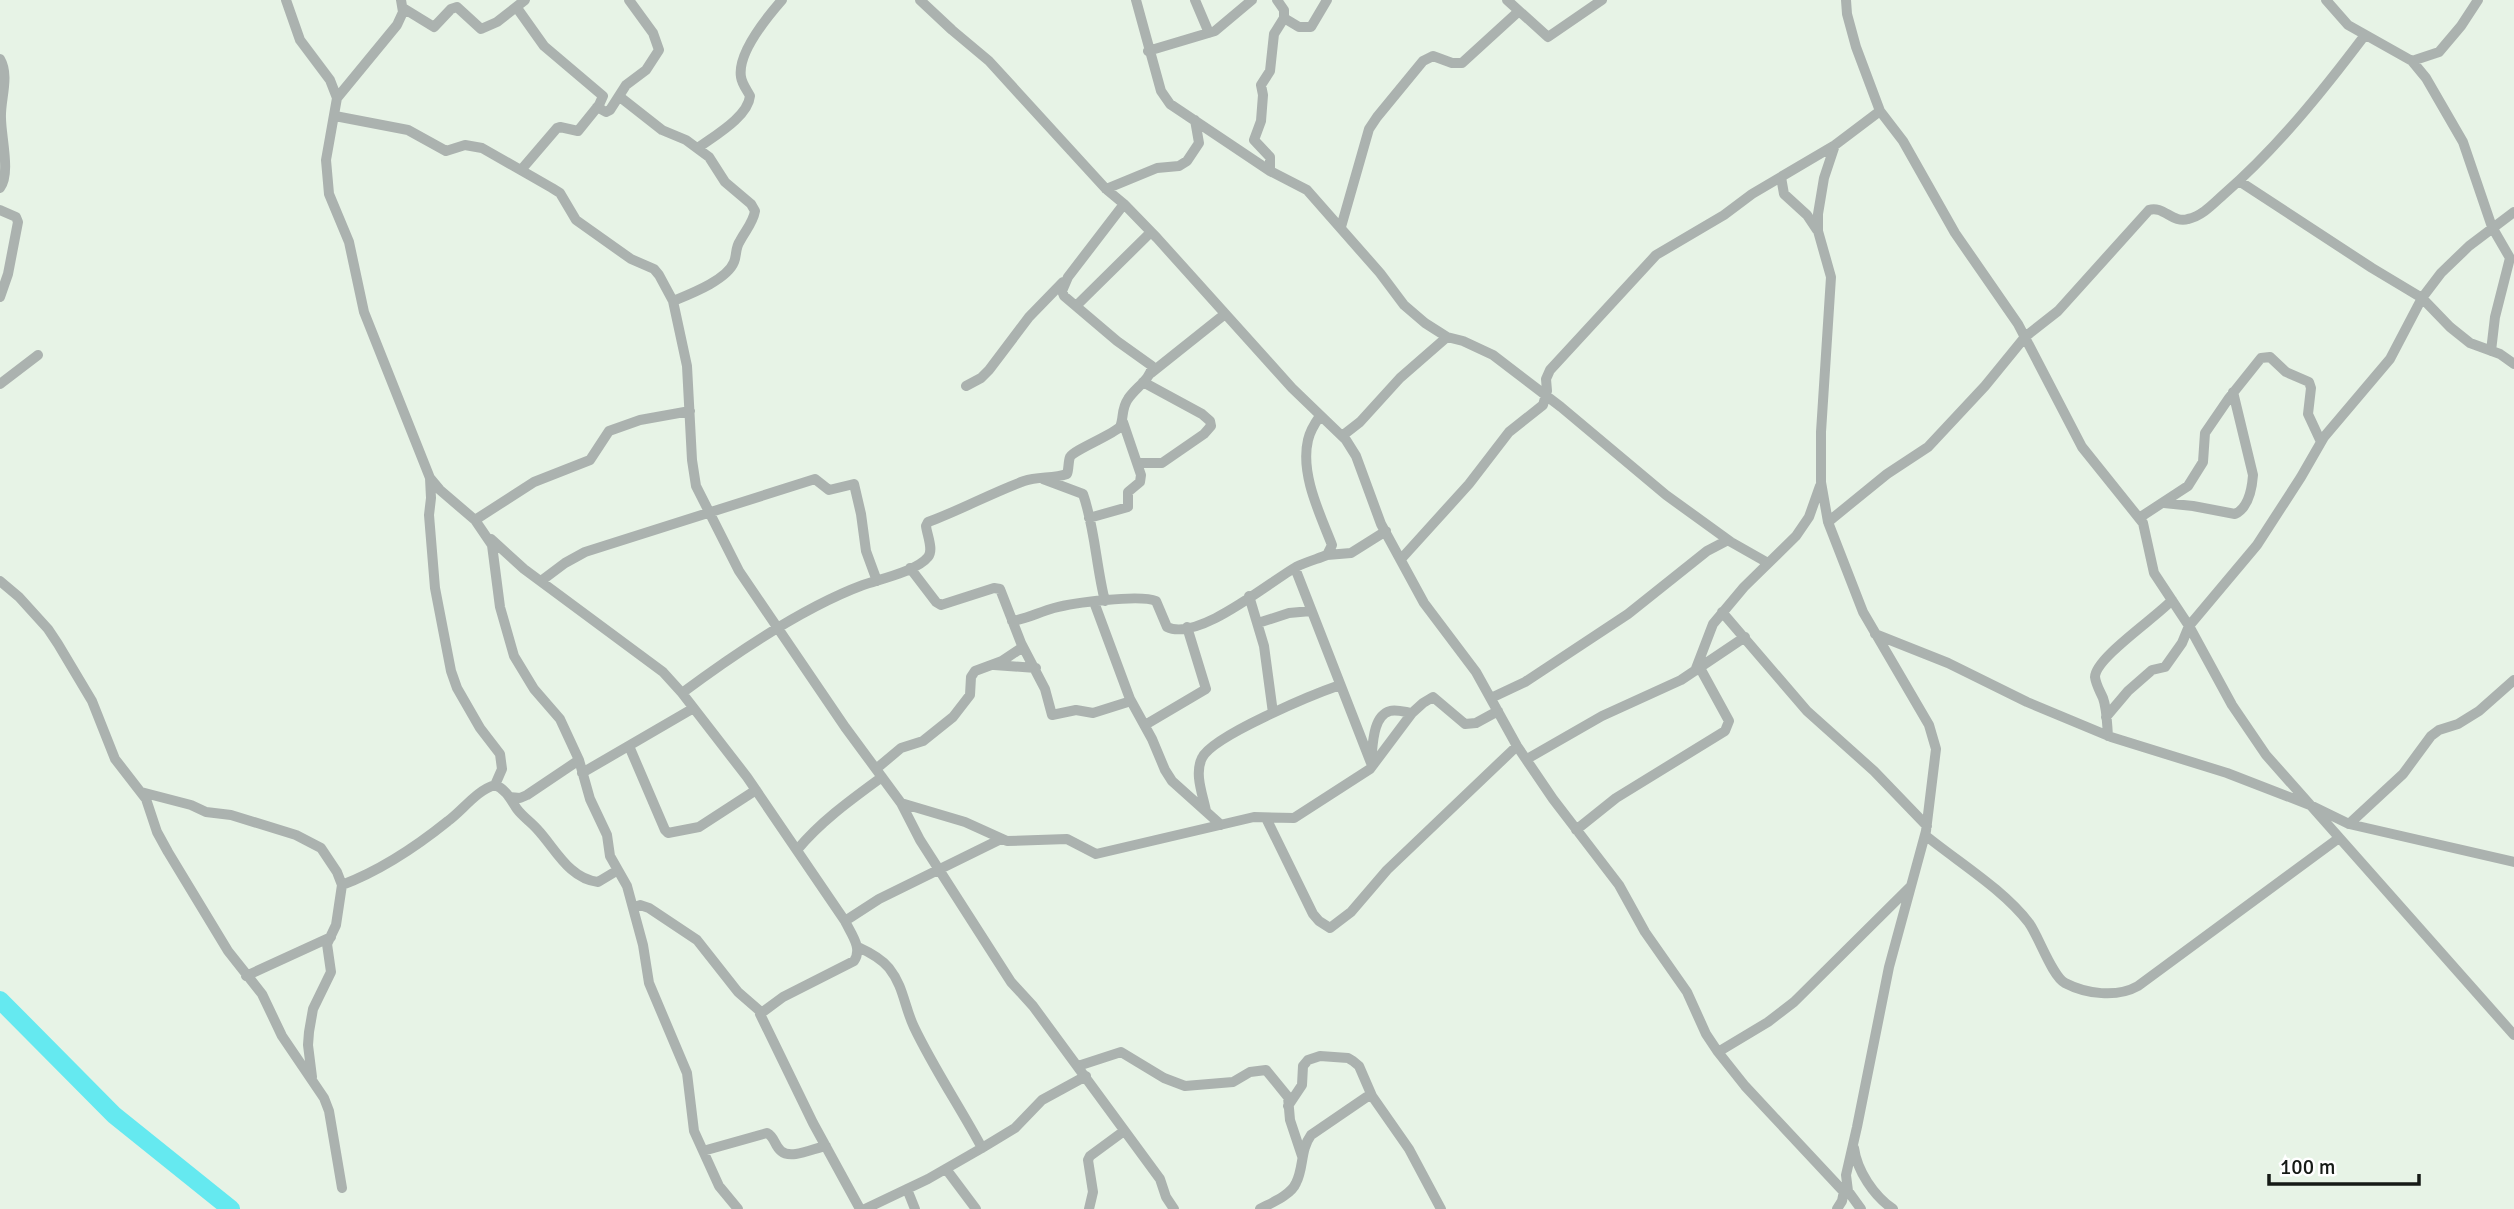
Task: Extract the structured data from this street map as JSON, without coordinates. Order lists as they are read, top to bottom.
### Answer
{
  "scale_bar": "100 m"
}
